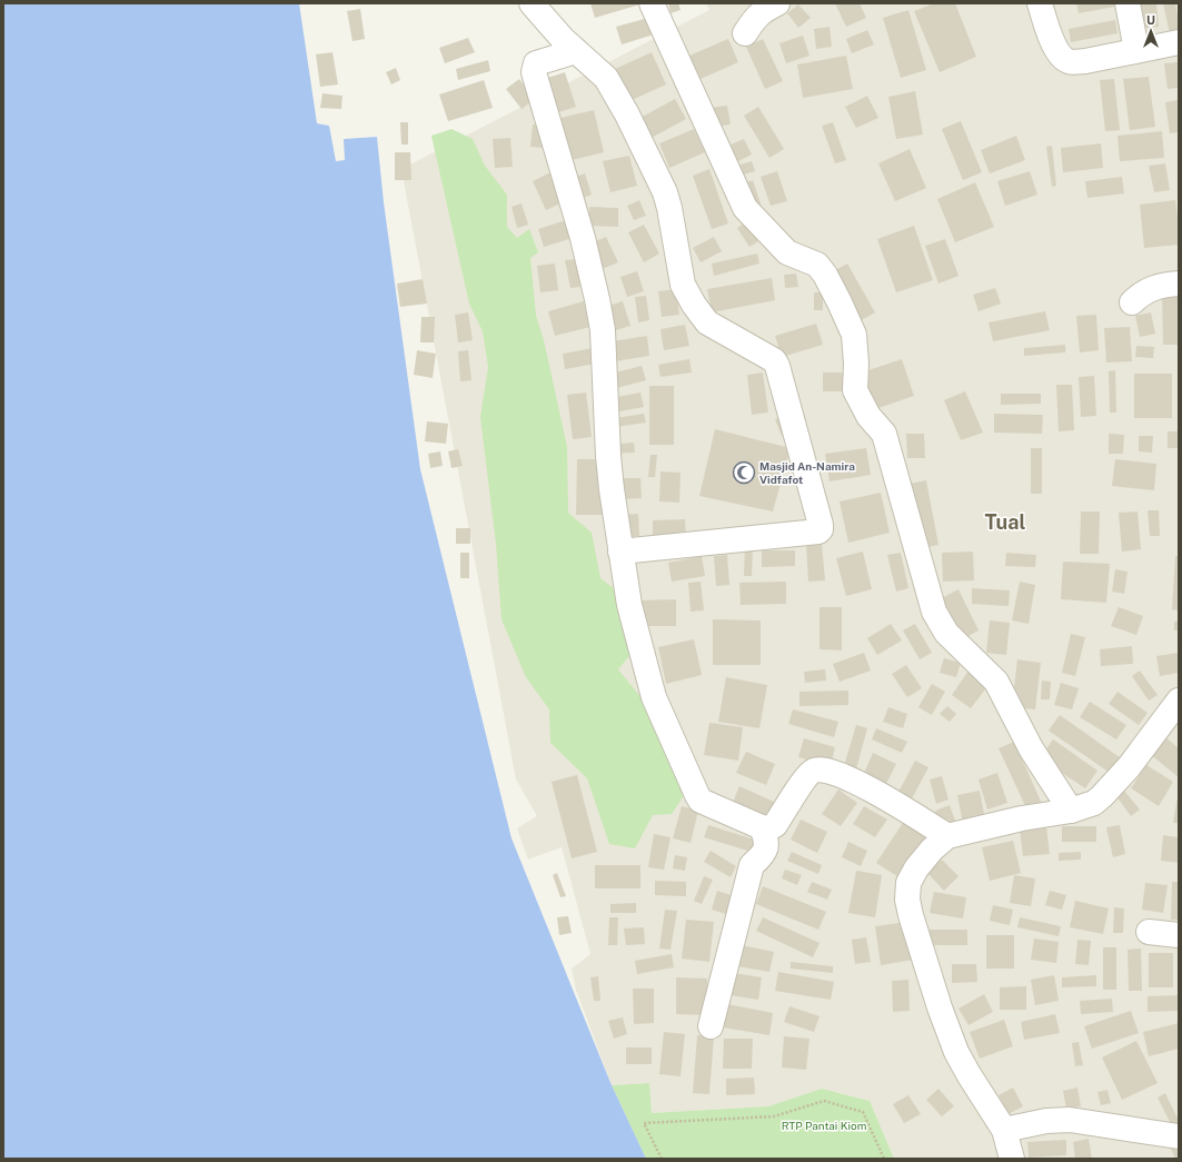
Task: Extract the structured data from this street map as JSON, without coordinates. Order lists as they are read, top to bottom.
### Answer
{
  "districts": ["Tual"],
  "parks": ["RTP Pantai Kiom"],
  "places": {
    "mosque": ["Masjid An-Namira Vidfafot"]
  },
  "north": "top"
}
